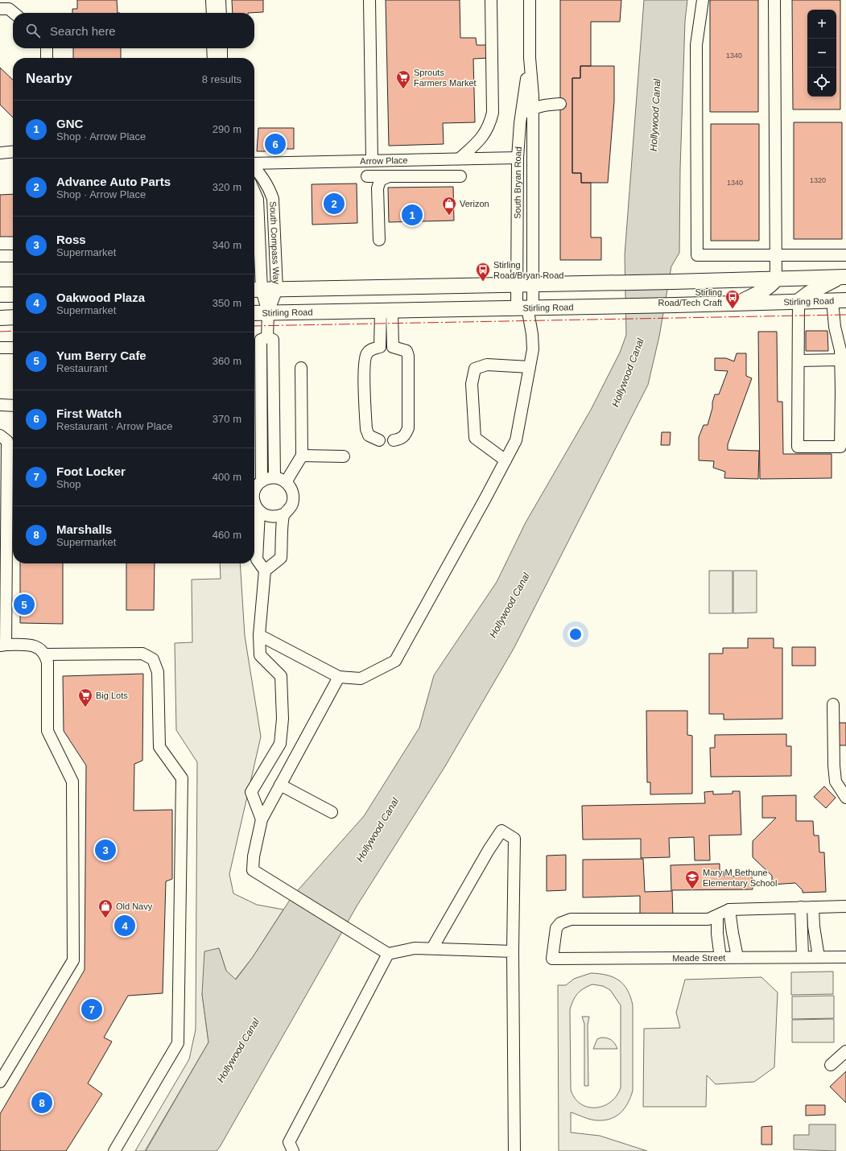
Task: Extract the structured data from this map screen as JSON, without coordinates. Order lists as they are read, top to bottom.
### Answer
{
  "streets": {
    "main road": ["Stirling Road"],
    "street": [
      "Arrow Place",
      "South Bryan Road",
      "South Compass Way",
      "Meade Street"
    ]
  },
  "crossings": [
    ["Arrow Place", "South Bryan Road"],
    ["South Bryan Road", "Stirling Road"],
    ["South Compass Way", "Stirling Road"]
  ],
  "water": ["Hollywood Canal"],
  "places": {
    "supermarket": ["Sprouts Farmers Market", "Big Lots"],
    "shop": ["Verizon", "Old Navy"],
    "bus stop": ["Stirling Road/Bryan Road", "Stirling Road/Tech Craft"],
    "school or university": ["Mary M Bethune Elementary School"]
  },
  "house_numbers": ["1340", "1320", "1340"],
  "page": {
    "map_buttons": ["+", "−"],
    "search": "Search here",
    "heading": ["Nearby", "8 results"],
    "list": [
      {
        "mark": "1",
        "name": "GNC",
        "note": "Shop · Arrow Place",
        "value": "290 m"
      },
      {
        "mark": "2",
        "name": "Advance Auto Parts",
        "note": "Shop · Arrow Place",
        "value": "320 m"
      },
      {
        "mark": "3",
        "name": "Ross",
        "note": "Supermarket",
        "value": "340 m"
      },
      {
        "mark": "4",
        "name": "Oakwood Plaza",
        "note": "Supermarket",
        "value": "350 m"
      },
      {
        "mark": "5",
        "name": "Yum Berry Cafe",
        "note": "Restaurant",
        "value": "360 m"
      },
      {
        "mark": "6",
        "name": "First Watch",
        "note": "Restaurant · Arrow Place",
        "value": "370 m"
      },
      {
        "mark": "7",
        "name": "Foot Locker",
        "note": "Shop",
        "value": "400 m"
      },
      {
        "mark": "8",
        "name": "Marshalls",
        "note": "Supermarket",
        "value": "460 m"
      }
    ],
    "pins": [
      "6",
      "2",
      "1",
      "5",
      "3",
      "4",
      "7",
      "8"
    ]
  }
}
